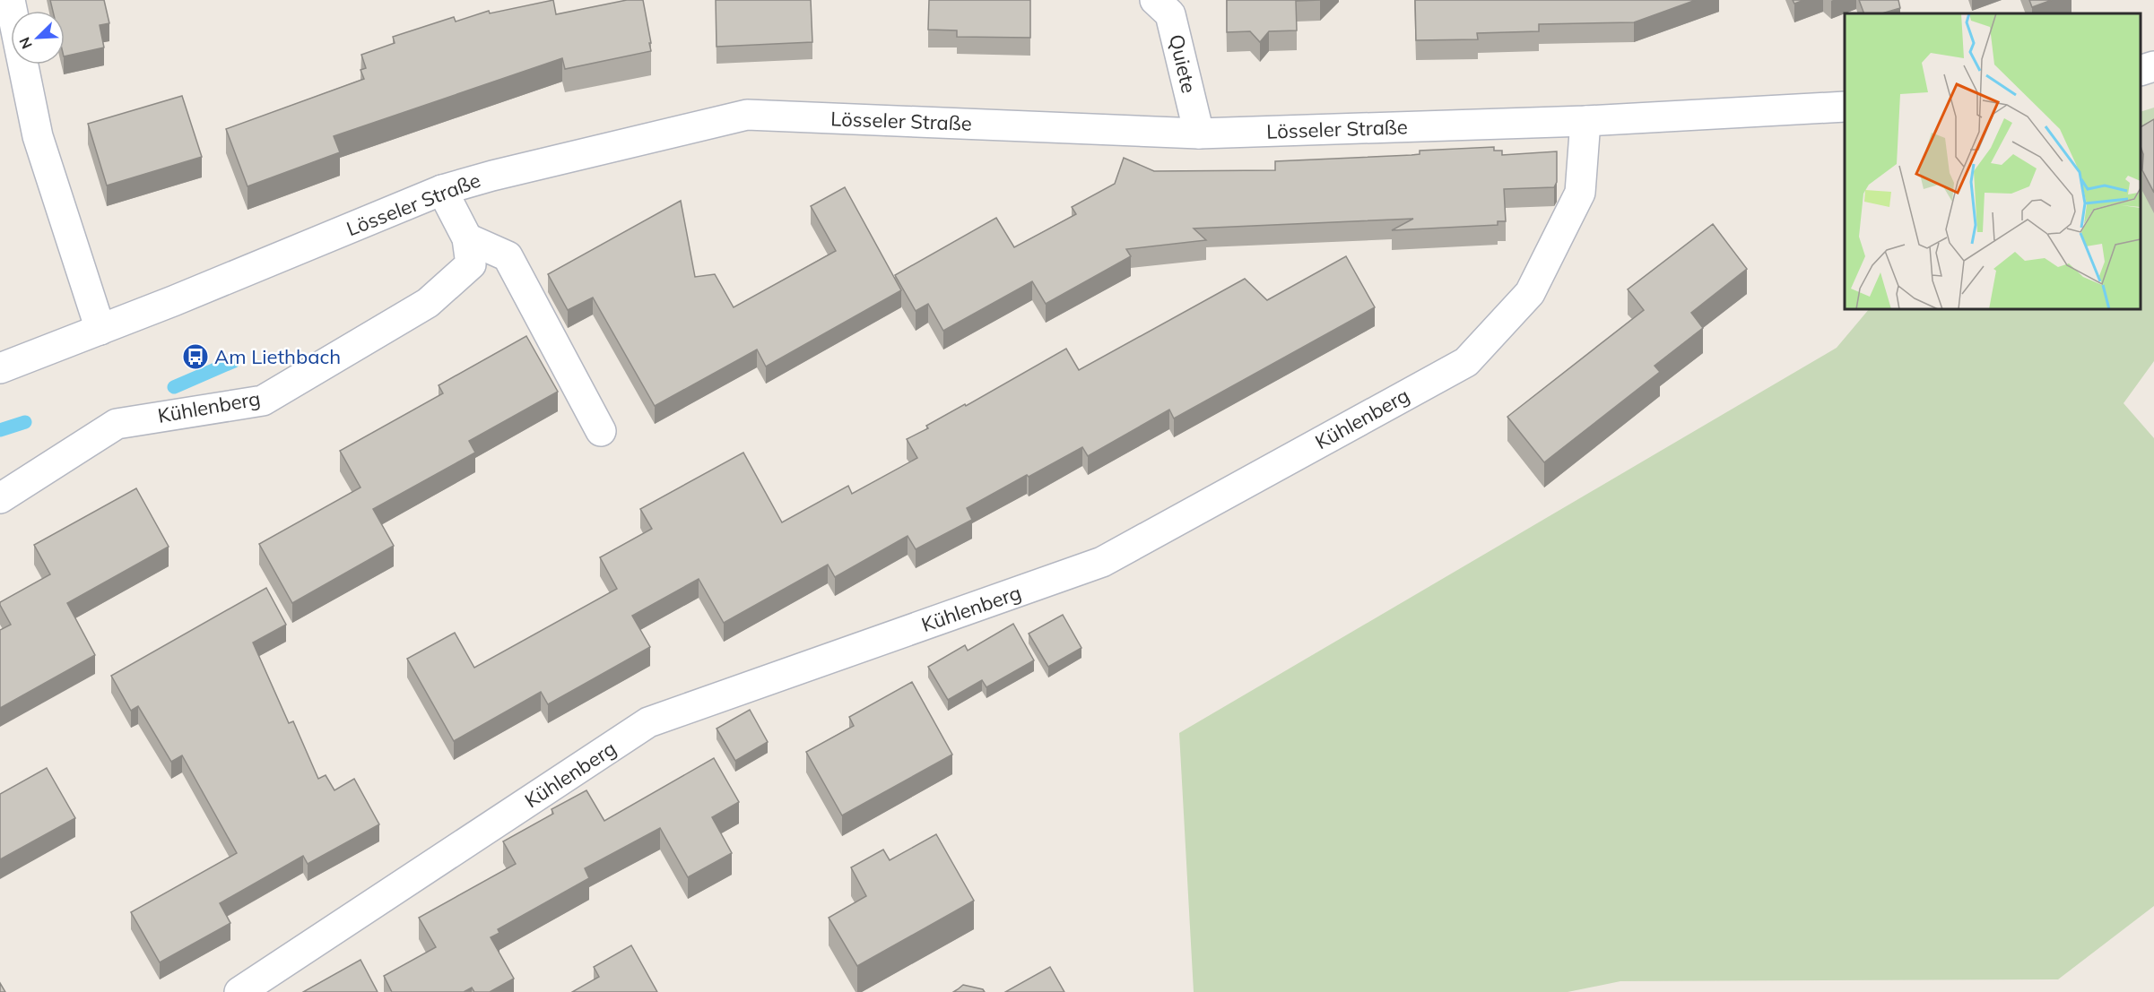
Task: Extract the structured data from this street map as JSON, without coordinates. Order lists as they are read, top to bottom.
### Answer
{
  "streets": {
    "street": ["Quiete", "Lösseler Straße", "Kühlenberg"]
  },
  "crossings": [
    ["Quiete", "Lösseler Straße"],
    ["Lösseler Straße", "Kühlenberg"]
  ],
  "places": {
    "bus stop": ["Am Liethbach"]
  },
  "north": "bottom left"
}
